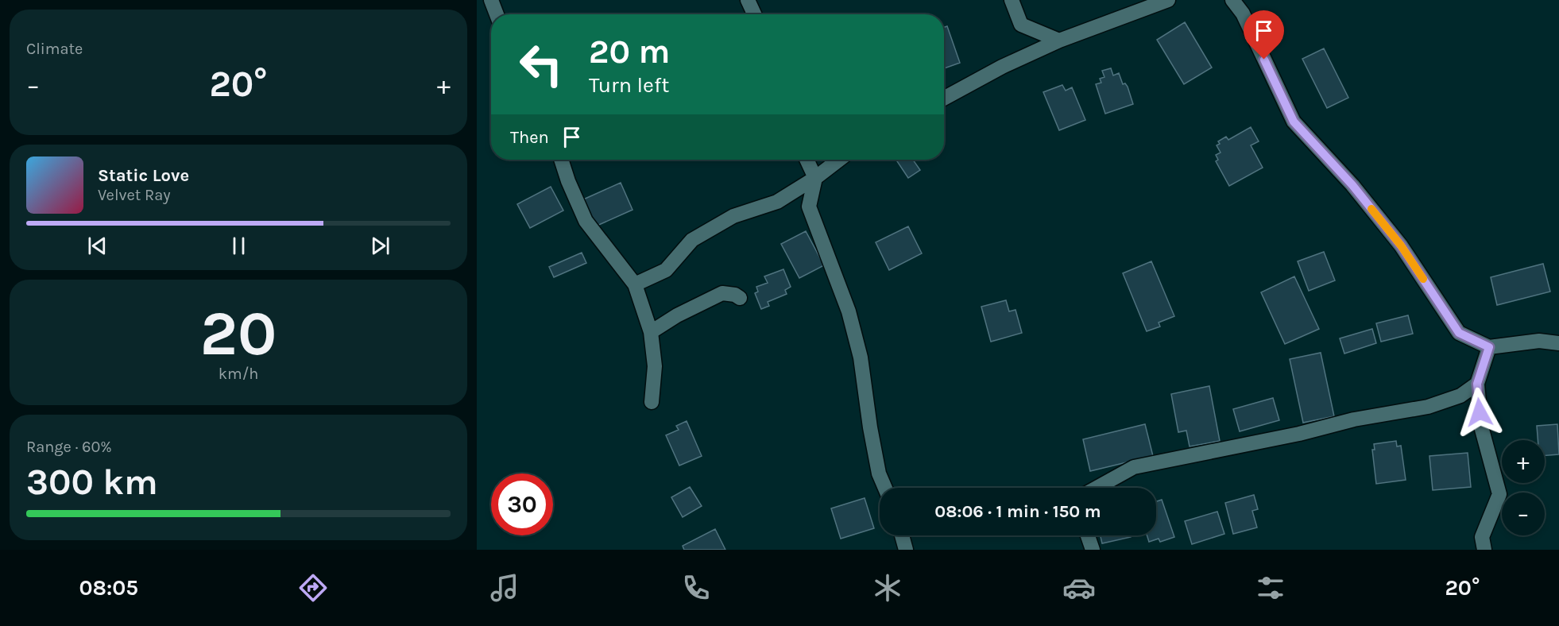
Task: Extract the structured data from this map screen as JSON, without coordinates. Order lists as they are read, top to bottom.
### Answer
{
  "page": {
    "tile": [
      "Climate",
      ["20", "km/h"],
      ["Range · 60%", "300 km"]
    ],
    "turn": ["20 m", "Turn left"],
    "heat": ["−", "20°", "+"],
    "then": "Then",
    "song": ["Static Love", "Velvet Ray"],
    "map_buttons": ["+", "−"],
    "limit": "30",
    "trip": "08:06 · 1 min · 150 m",
    "tabs": ["08:05", "20°"]
  }
}
